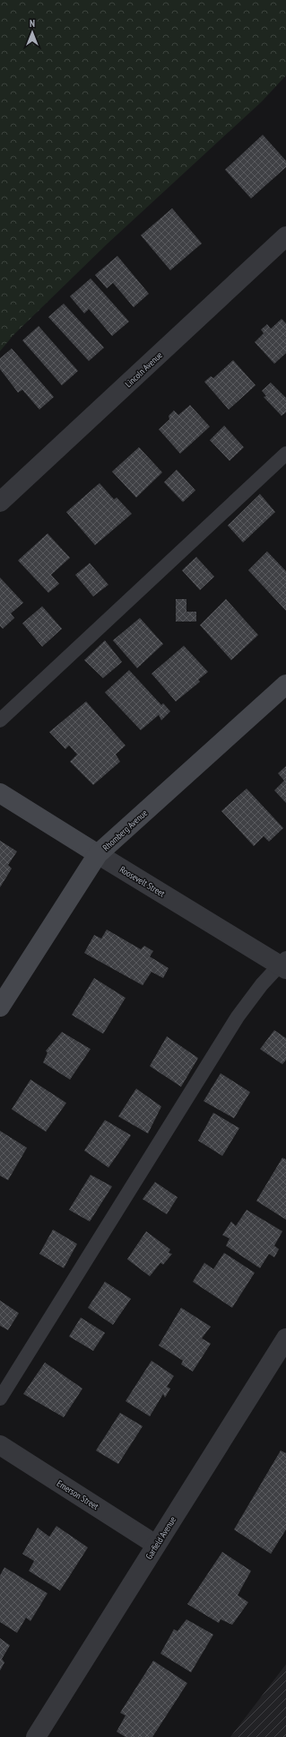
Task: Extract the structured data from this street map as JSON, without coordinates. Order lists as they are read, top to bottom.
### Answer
{
  "streets": {
    "street": [
      "Lincoln Avenue",
      "Rhomberg Avenue",
      "Roosevelt Street",
      "Emerson Street",
      "Garfield Avenue"
    ]
  },
  "crossings": [
    ["Rhomberg Avenue", "Roosevelt Street"],
    ["Emerson Street", "Garfield Avenue"]
  ],
  "north": "top"
}
